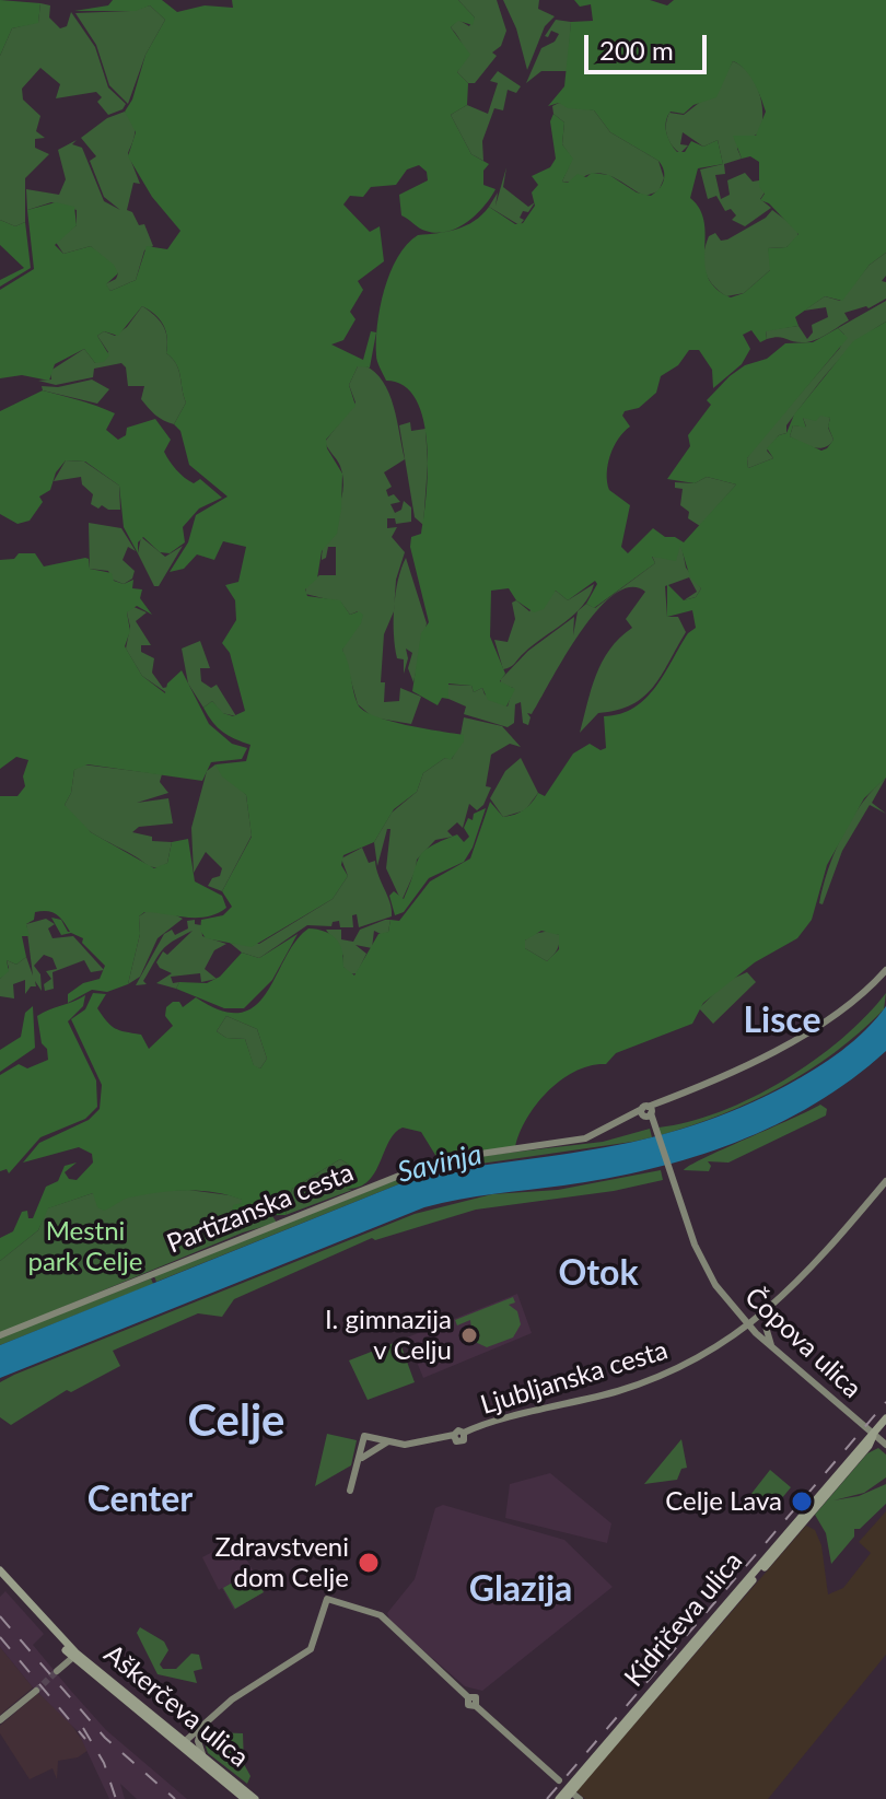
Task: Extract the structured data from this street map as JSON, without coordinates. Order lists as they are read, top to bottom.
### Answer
{
  "streets": {
    "main road": ["Kidričeva ulica", "Aškerčeva ulica"],
    "street": ["Partizanska cesta", "Čopova ulica", "Ljubljanska cesta"]
  },
  "crossings": [
    ["Partizanska cesta", "Čopova ulica"],
    ["Čopova ulica", "Ljubljanska cesta"],
    ["Čopova ulica", "Kidričeva ulica"]
  ],
  "districts": [
    "Lisce",
    "Otok",
    "Celje",
    "Center",
    "Glazija"
  ],
  "water": ["Savinja"],
  "parks": ["Mestni park Celje"],
  "places": ["I. gimnazija v Celju", "Celje Lava", "Zdravstveni dom Celje"],
  "scale_bar": "200 m"
}
